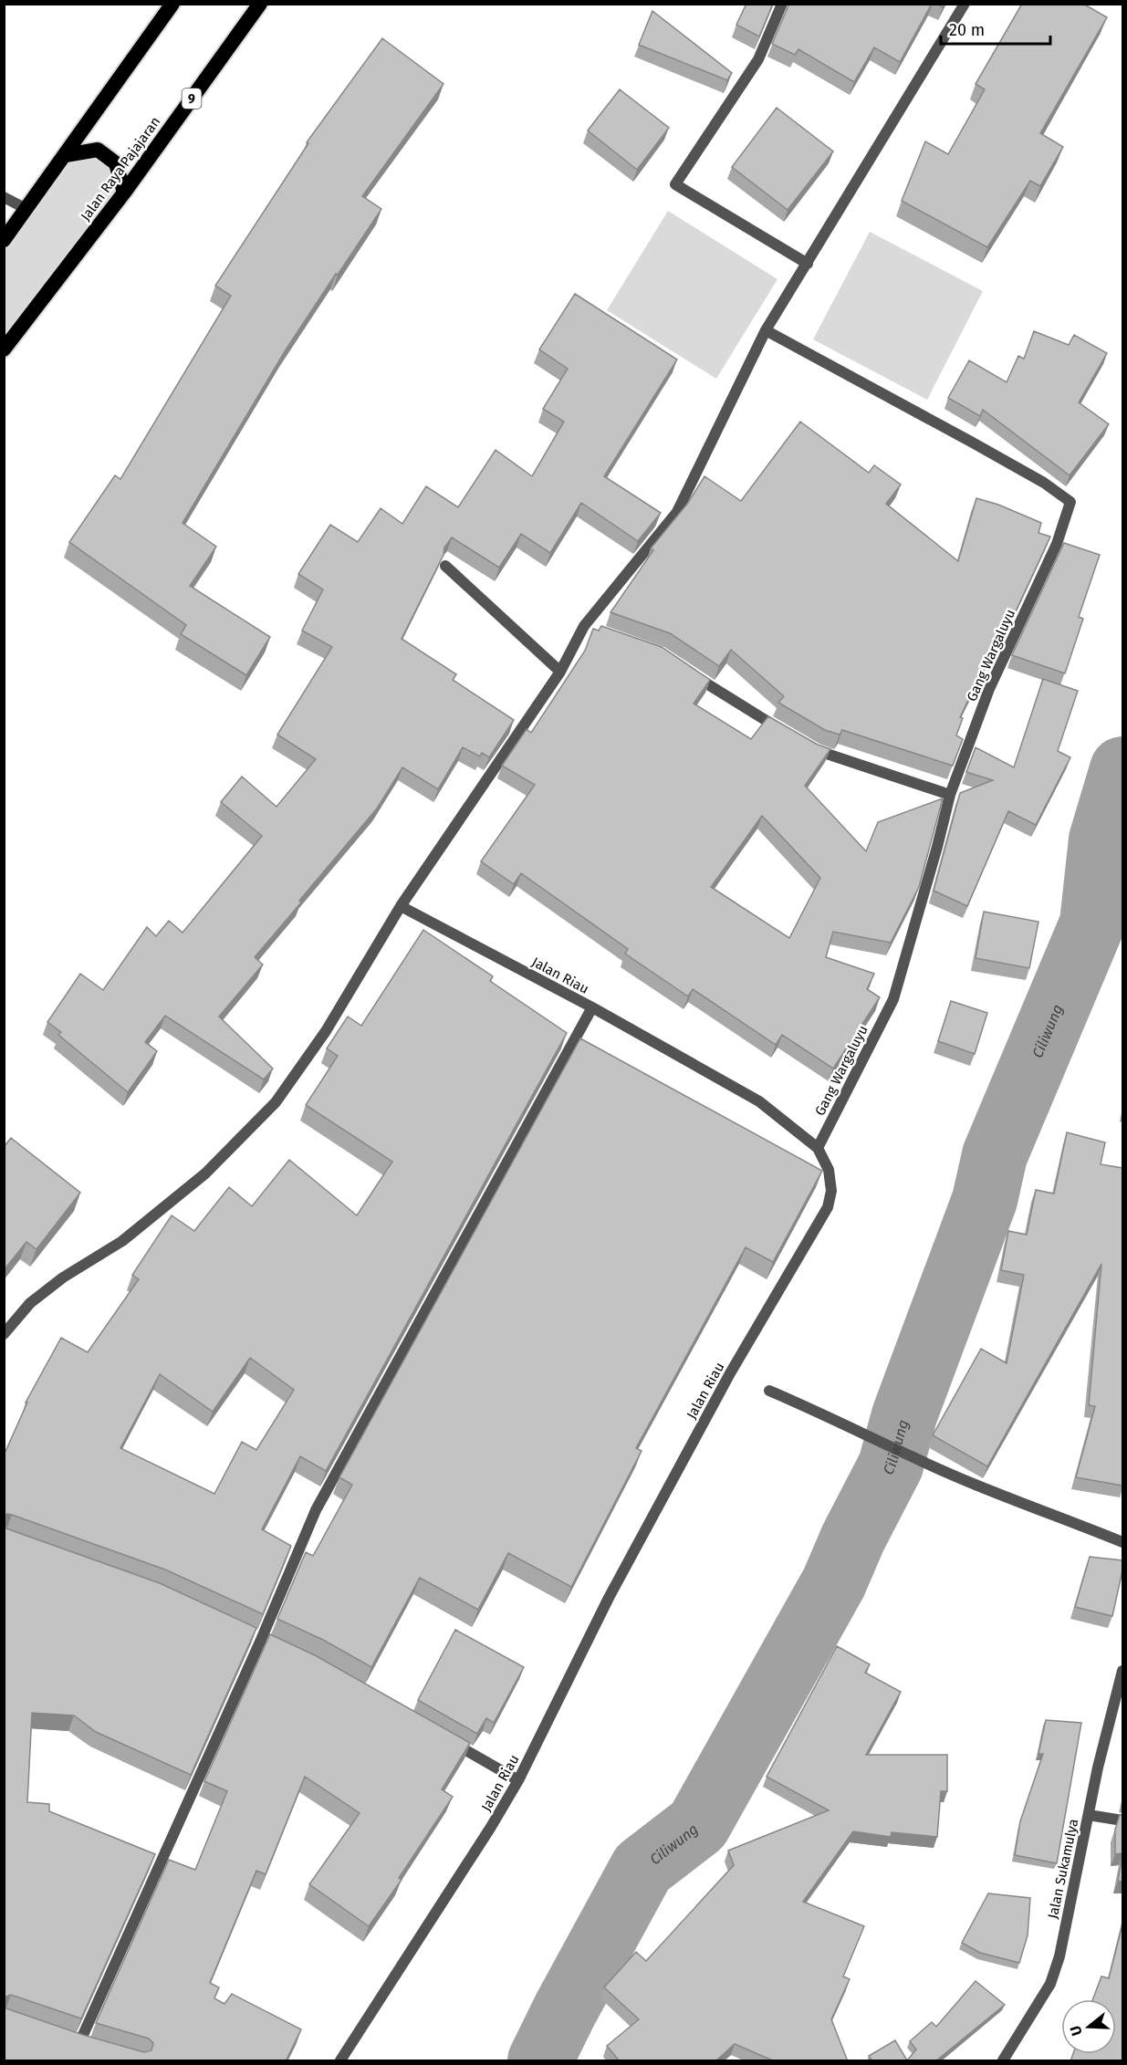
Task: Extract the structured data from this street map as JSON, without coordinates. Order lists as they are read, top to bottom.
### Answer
{
  "streets": {
    "highway": ["9", "Jalan Raya Pajajaran"],
    "street": ["Gang Wargaluyu", "Jalan Riau", "Jalan Sukamulya"]
  },
  "crossings": [
    ["Gang Wargaluyu", "Jalan Riau"]
  ],
  "water": ["Ciliwung"],
  "scale_bar": "20 m",
  "north": "left"
}
